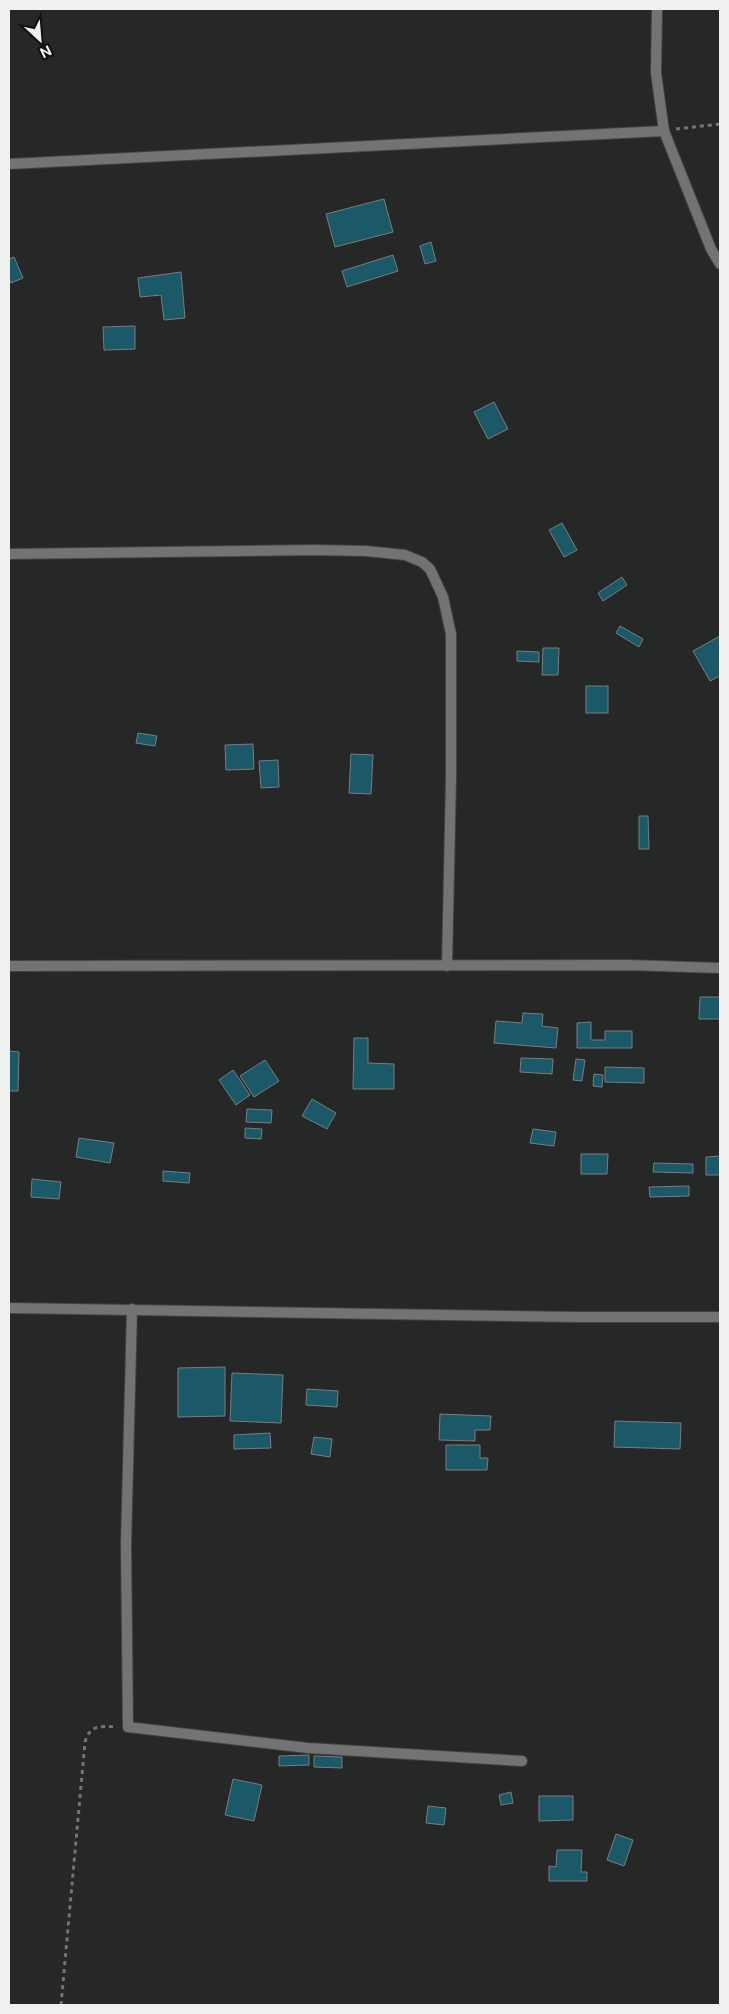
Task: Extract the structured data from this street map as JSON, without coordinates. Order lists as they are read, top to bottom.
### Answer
{
  "north": "bottom right"
}
